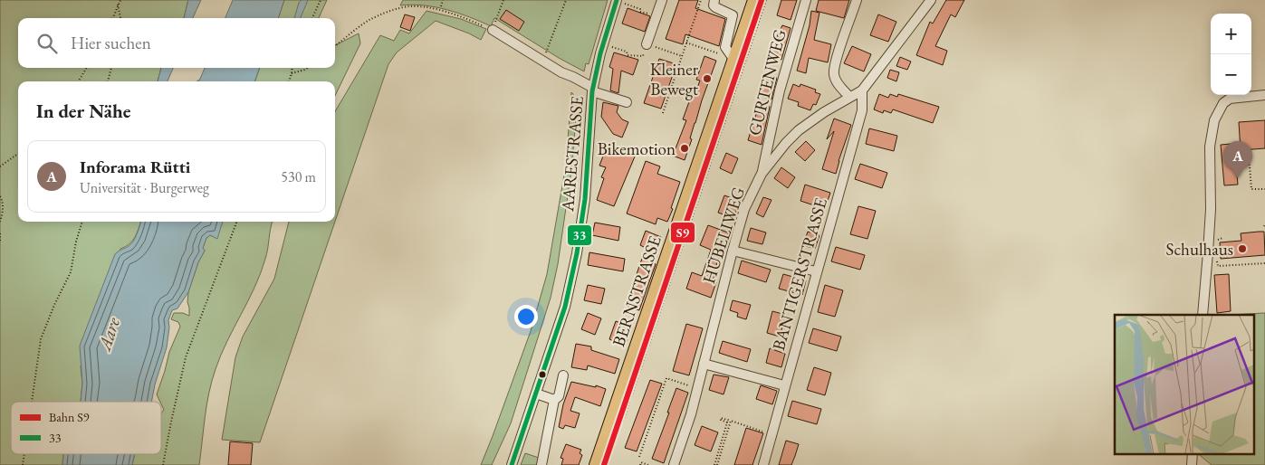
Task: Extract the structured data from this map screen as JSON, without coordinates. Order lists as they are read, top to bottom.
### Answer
{
  "streets": {
    "main road": ["BERNSTRASSE"],
    "street": [
      "GURTENWEG",
      "AARESTRASSE",
      "HÜBELIWEG",
      "BANTIGERSTRASSE"
    ]
  },
  "crossings": [
    ["GURTENWEG", "HÜBELIWEG"],
    ["HÜBELIWEG", "BANTIGERSTRASSE"]
  ],
  "water": ["Aare"],
  "places": ["Kleiner Bewegt", "Bikemotion", "Schulhaus"],
  "lines": ["rail line S9", "transit line 33"],
  "legend": ["Bahn S9", "33"],
  "page": {
    "map_buttons": ["+", "−"],
    "search": "Hier suchen",
    "heading": "In der Nähe",
    "list": [
      {
        "mark": "A",
        "name": "Inforama Rütti",
        "note": "Universität · Burgerweg",
        "value": "530 m"
      }
    ],
    "pins": "A"
  }
}
